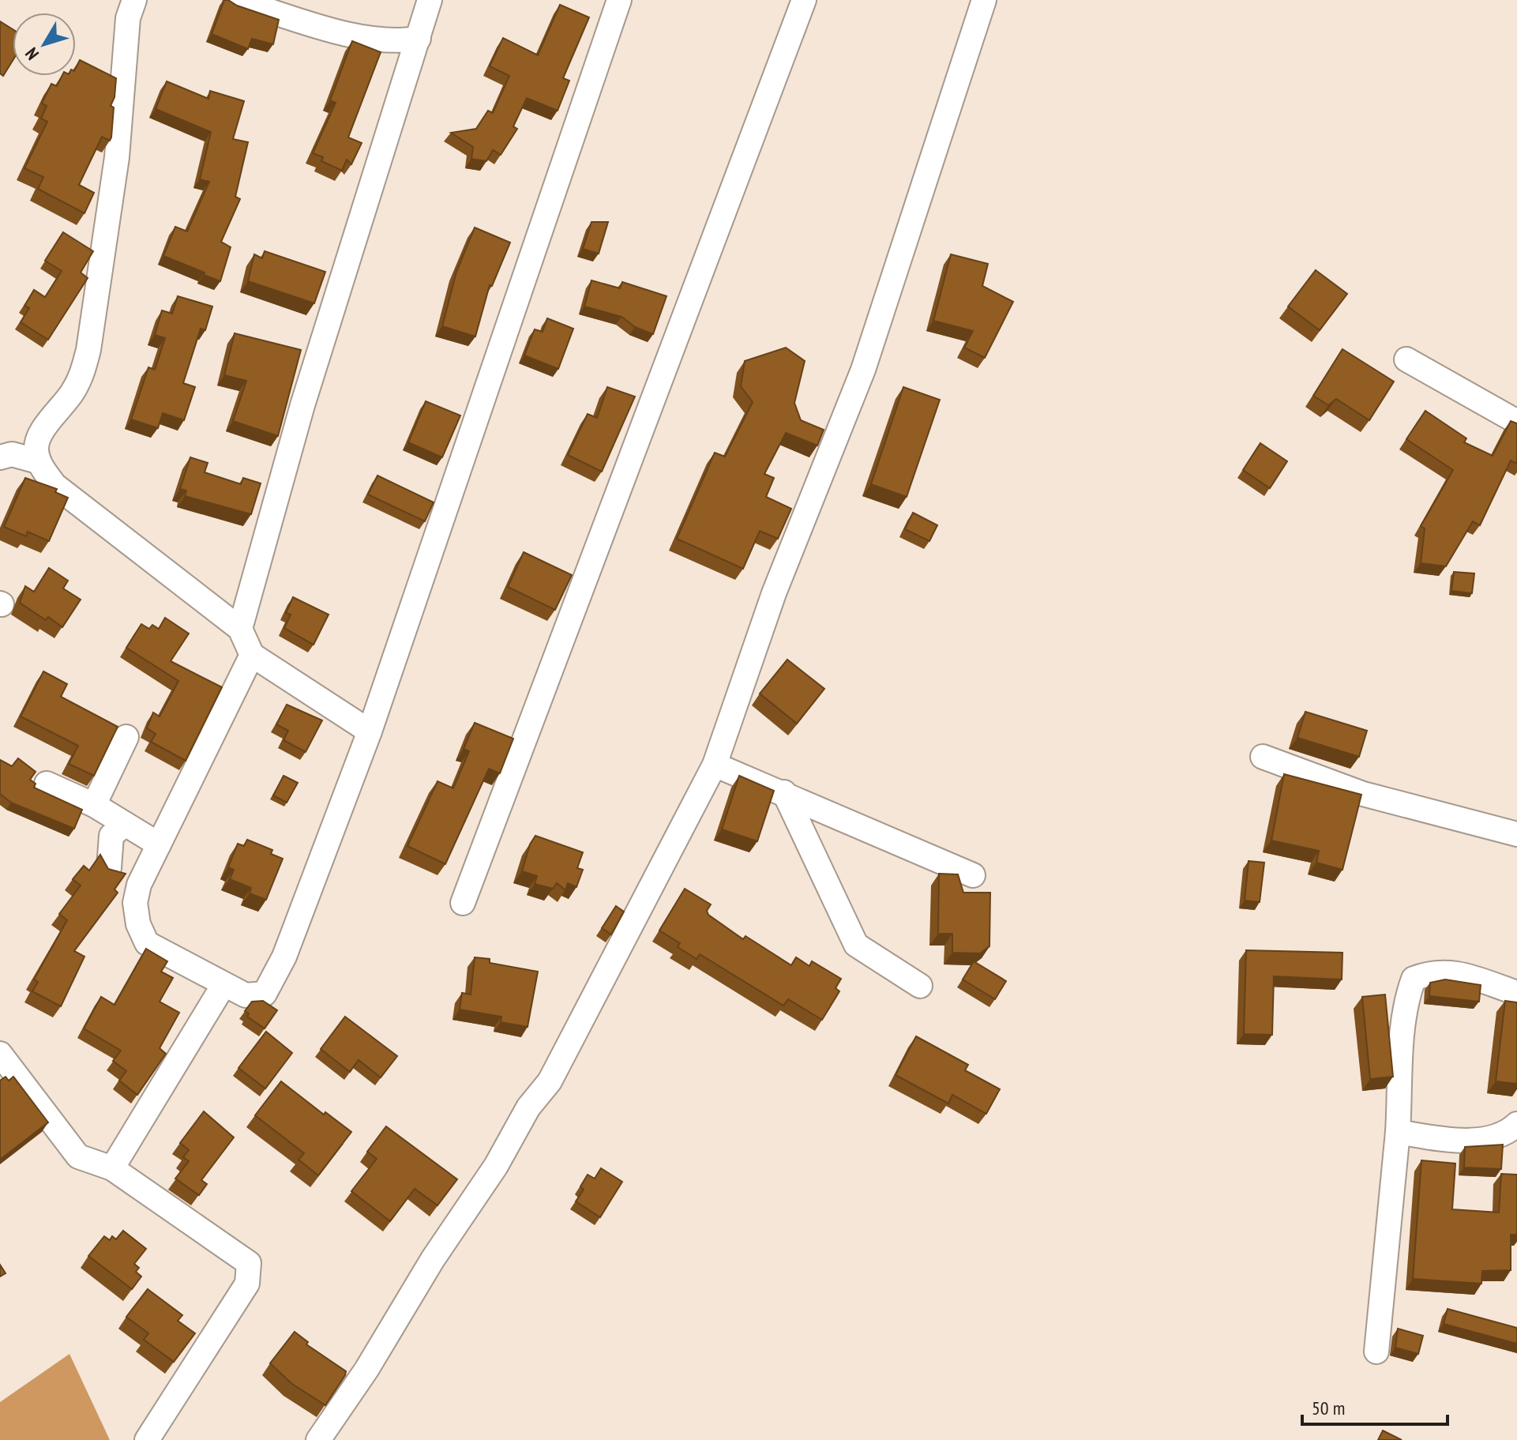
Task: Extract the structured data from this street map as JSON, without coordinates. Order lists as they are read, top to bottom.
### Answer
{
  "scale_bar": "50 m",
  "north": "bottom left"
}
